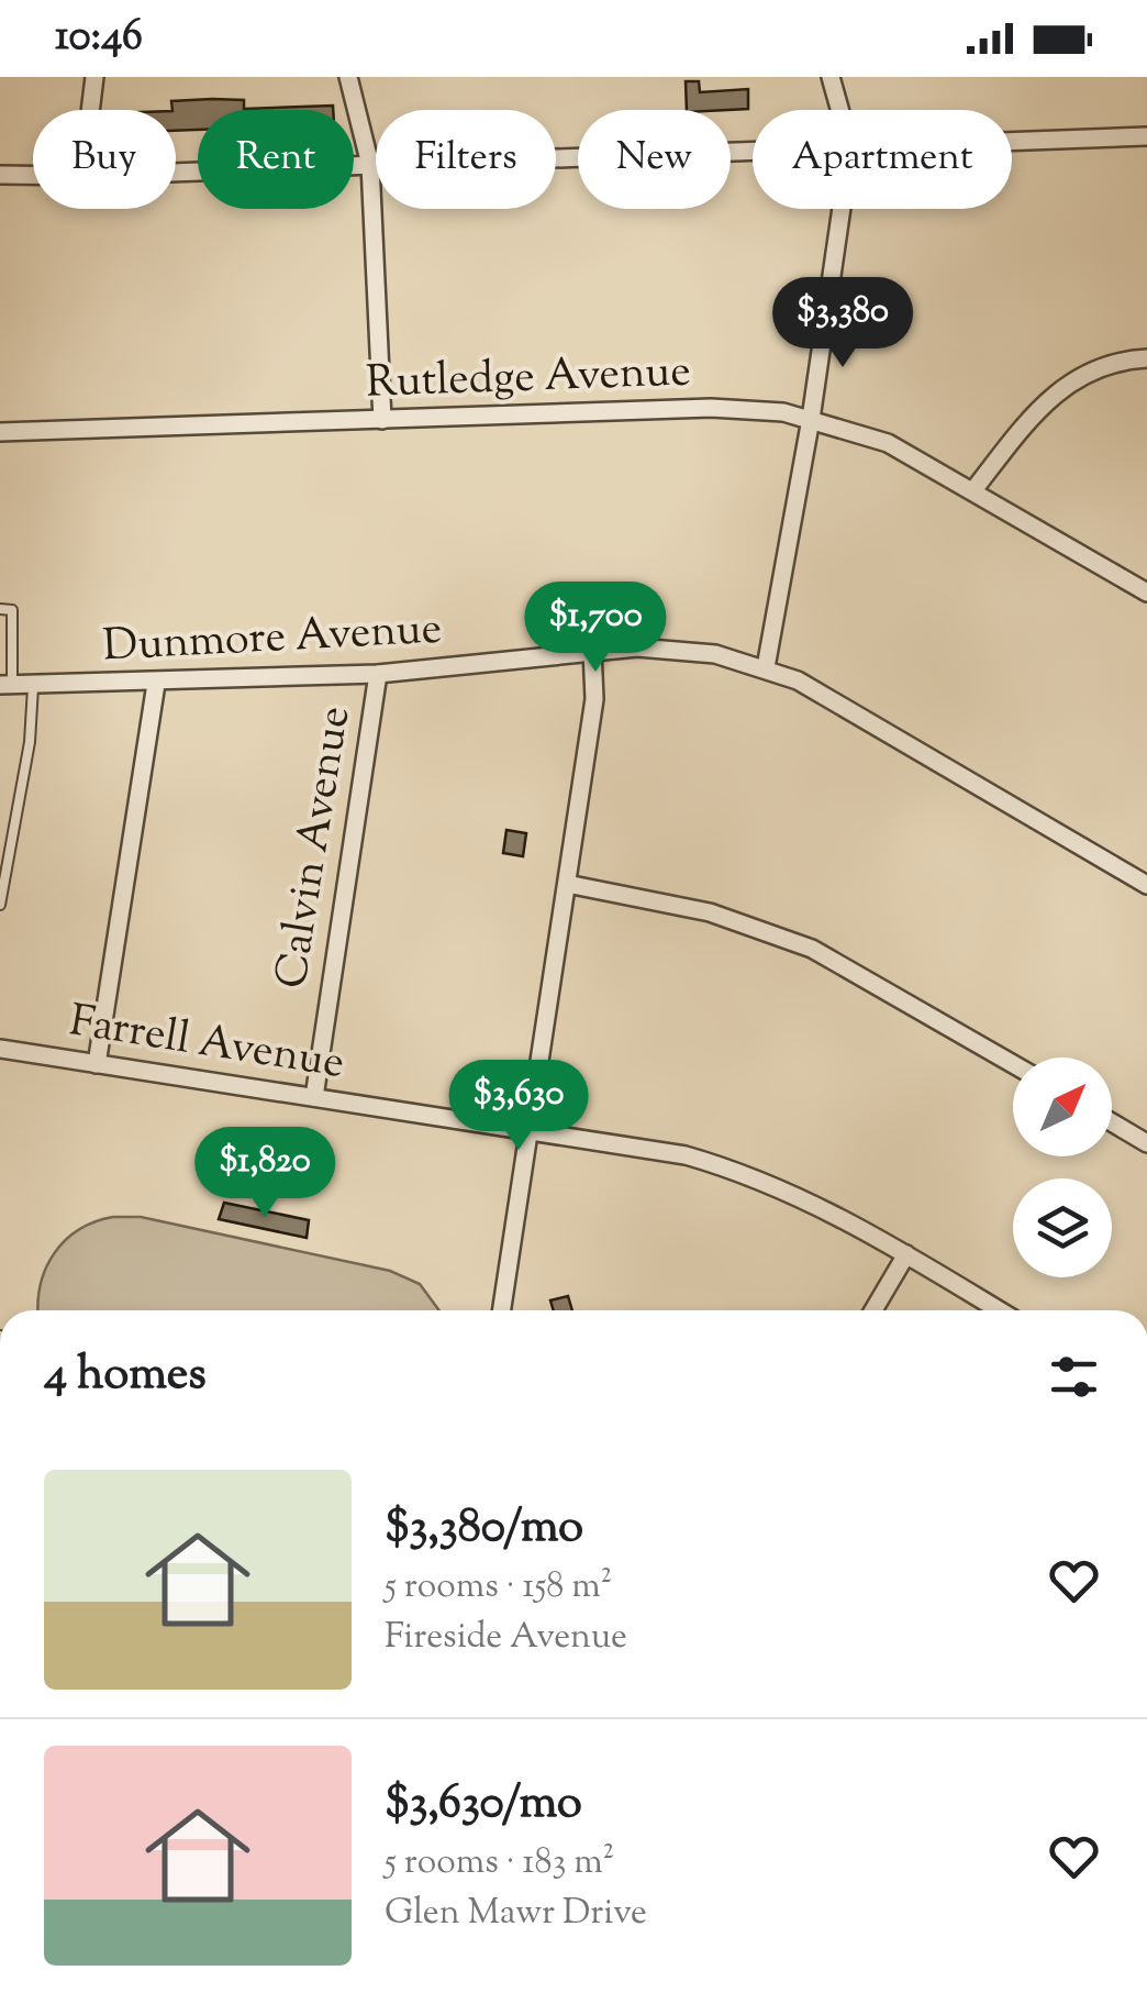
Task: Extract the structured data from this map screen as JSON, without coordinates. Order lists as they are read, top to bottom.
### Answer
{
  "streets": {
    "street": [
      "Rutledge Avenue",
      "Dunmore Avenue",
      "Calvin Avenue",
      "Farrell Avenue"
    ]
  },
  "crossings": [
    ["Dunmore Avenue", "Calvin Avenue"],
    ["Calvin Avenue", "Farrell Avenue"]
  ],
  "north": "top right",
  "page": {
    "status": "10:46",
    "chip": [
      "Buy",
      "Rent",
      "Filters",
      "New",
      "Apartment"
    ],
    "price": [
      "$3,380",
      "$1,700",
      "$3,630",
      "$1,820"
    ],
    "heading": "4 homes",
    "list": [
      {
        "name": "$3,380/mo",
        "note": "5 rooms · 158 m² · Fireside Avenue"
      },
      {
        "name": "$3,630/mo",
        "note": "5 rooms · 183 m² · Glen Mawr Drive"
      }
    ]
  }
}
